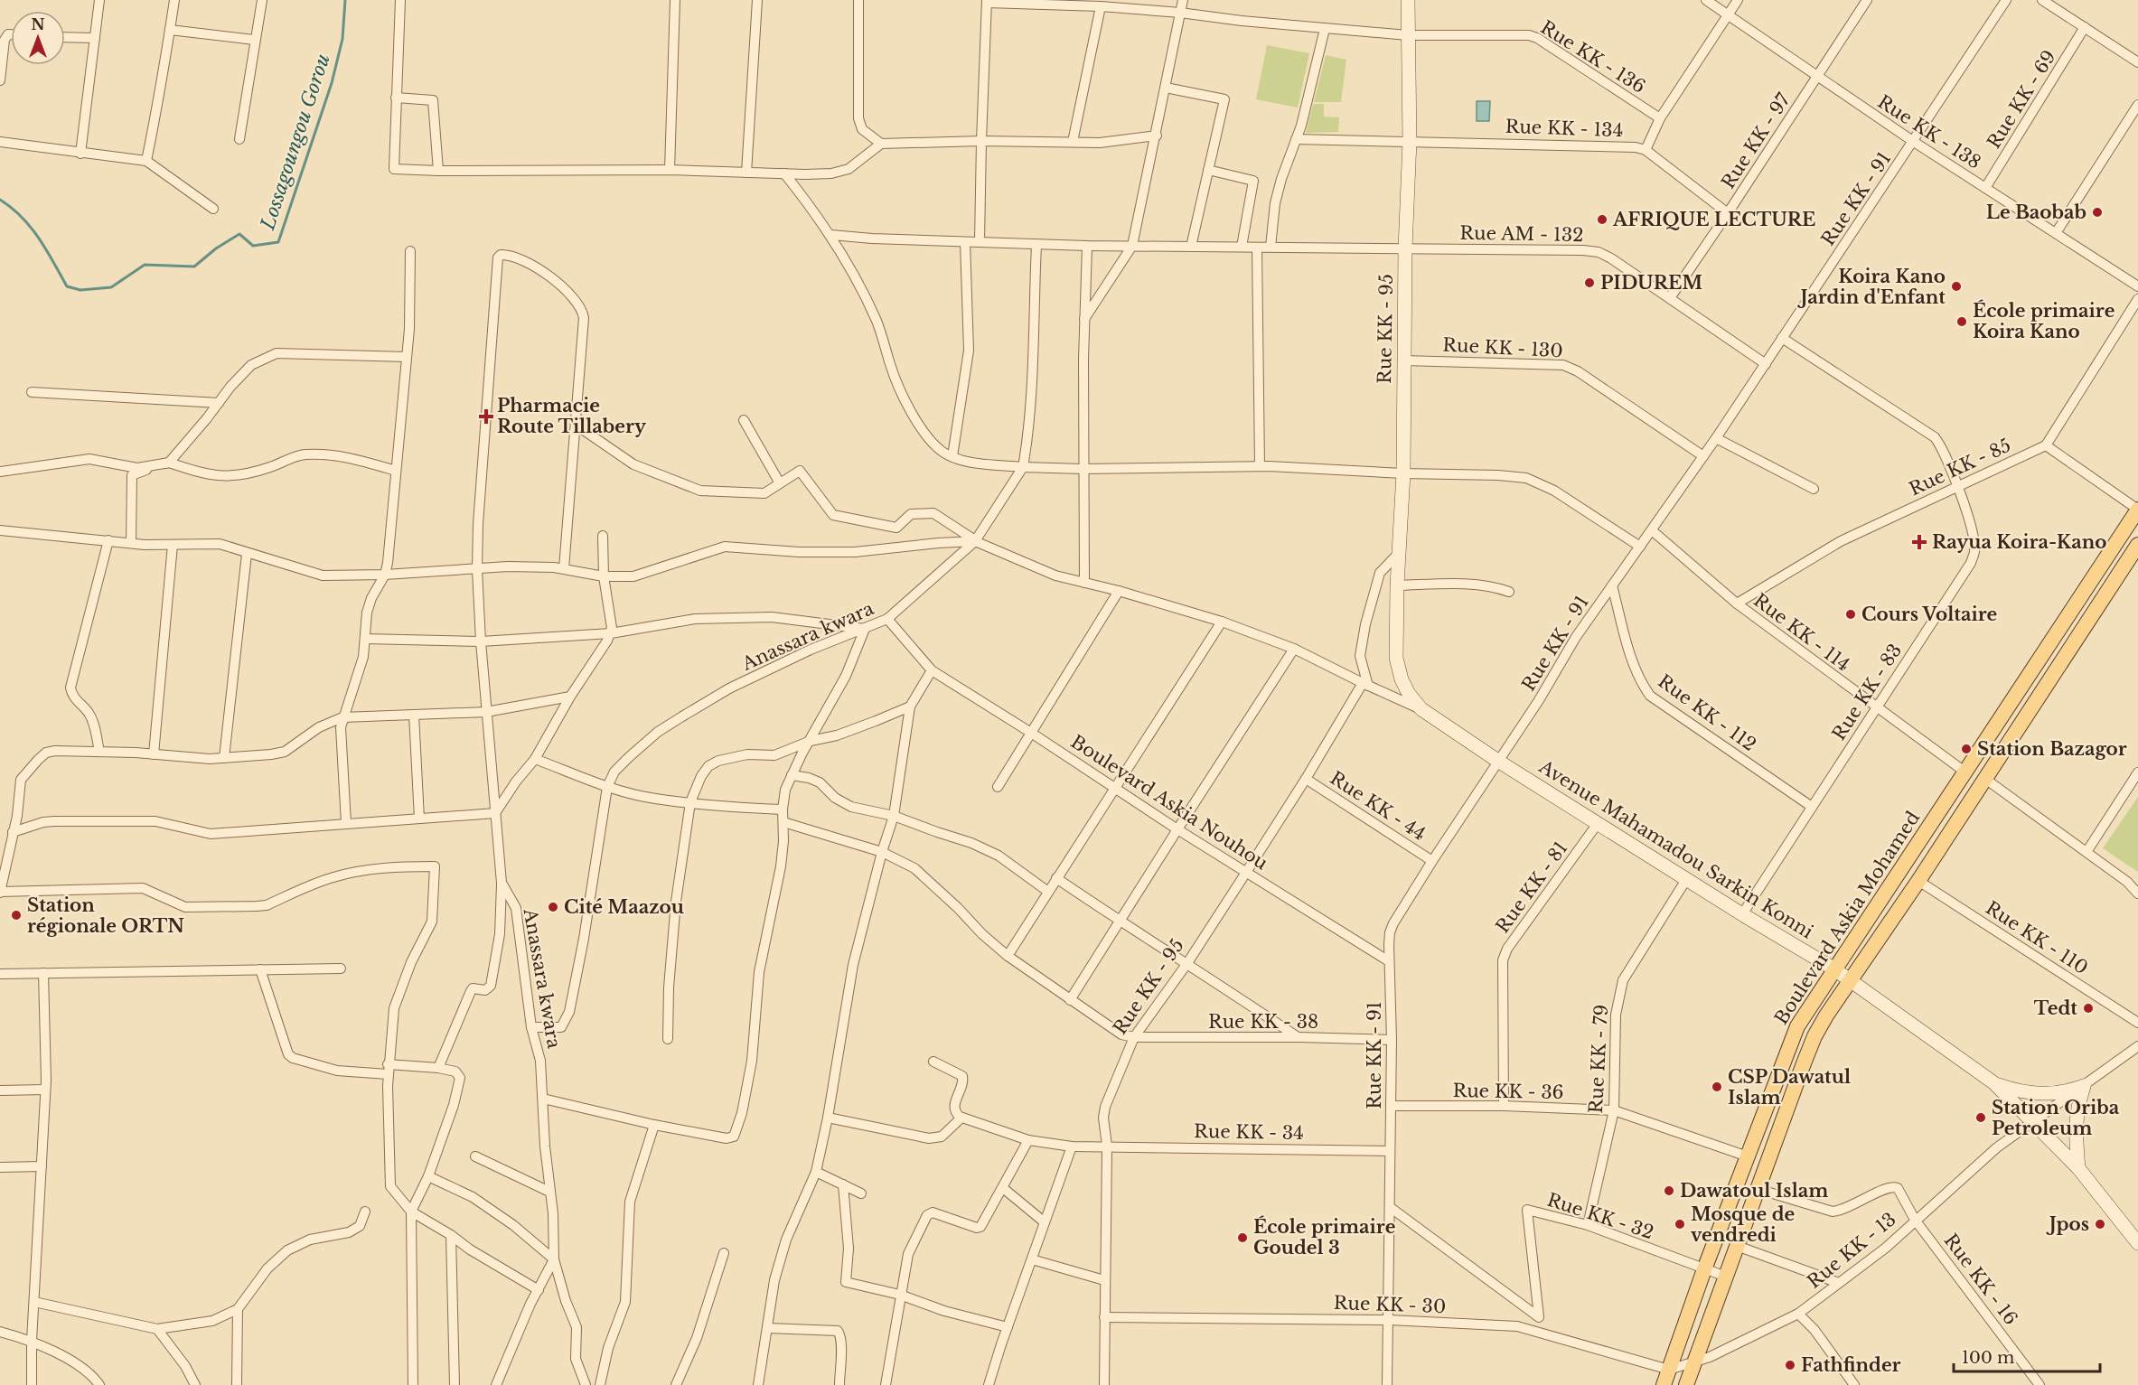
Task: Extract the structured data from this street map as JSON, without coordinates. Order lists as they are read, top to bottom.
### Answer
{
  "streets": {
    "main road": ["Boulevard Askia Mohamed"],
    "street": [
      "Rue KK - 136",
      "Rue KK - 69",
      "Rue KK - 134",
      "Rue KK - 138",
      "Rue KK - 97",
      "Rue KK - 91",
      "Rue AM - 132",
      "Rue KK - 95",
      "Rue KK - 130",
      "Rue KK - 85",
      "Rue KK - 114",
      "Anassara kwara",
      "Rue KK - 83",
      "Rue KK - 112",
      "Boulevard Askia Nouhou",
      "Rue KK - 44",
      "Avenue Mahamadou Sarkin Konni",
      "Rue KK - 81",
      "Rue KK - 110",
      "Rue KK - 38",
      "Rue KK - 79",
      "Rue KK - 36",
      "Rue KK - 34",
      "Rue KK - 32",
      "Rue KK - 13",
      "Rue KK - 16",
      "Rue KK - 30"
    ]
  },
  "crossings": [
    ["Rue KK - 136", "Rue KK - 95"],
    ["Rue KK - 69", "Rue KK - 138"],
    ["Rue KK - 134", "Rue KK - 97"],
    ["Rue KK - 134", "Rue KK - 95"],
    ["Rue KK - 138", "Rue KK - 97"],
    ["Rue KK - 138", "Rue KK - 91"],
    ["Rue KK - 97", "Rue AM - 132"],
    ["Rue KK - 91", "Rue AM - 132"],
    ["Rue KK - 91", "Rue KK - 130"],
    ["Rue KK - 91", "Rue KK - 114"],
    ["Rue KK - 91", "Rue KK - 83"],
    ["Rue KK - 91", "Rue KK - 112"],
    ["Rue KK - 91", "Boulevard Askia Nouhou"],
    ["Rue KK - 91", "Rue KK - 44"],
    ["Rue KK - 91", "Avenue Mahamadou Sarkin Konni"],
    ["Rue KK - 91", "Rue KK - 38"],
    ["Rue KK - 91", "Rue KK - 36"],
    ["Rue KK - 91", "Rue KK - 34"],
    ["Rue KK - 91", "Rue KK - 32"],
    ["Rue KK - 91", "Rue KK - 30"],
    ["Rue AM - 132", "Rue KK - 95"],
    ["Rue KK - 95", "Rue KK - 130"],
    ["Rue KK - 95", "Boulevard Askia Nouhou"],
    ["Rue KK - 95", "Rue KK - 44"],
    ["Rue KK - 95", "Avenue Mahamadou Sarkin Konni"],
    ["Rue KK - 95", "Rue KK - 38"],
    ["Rue KK - 95", "Rue KK - 34"],
    ["Rue KK - 95", "Rue KK - 30"],
    ["Rue KK - 85", "Rue KK - 114"],
    ["Rue KK - 85", "Rue KK - 83"],
    ["Rue KK - 114", "Rue KK - 83"],
    ["Rue KK - 114", "Boulevard Askia Mohamed"],
    ["Anassara kwara", "Boulevard Askia Nouhou"],
    ["Rue KK - 83", "Rue KK - 112"],
    ["Rue KK - 83", "Avenue Mahamadou Sarkin Konni"],
    ["Avenue Mahamadou Sarkin Konni", "Rue KK - 81"],
    ["Avenue Mahamadou Sarkin Konni", "Boulevard Askia Mohamed"],
    ["Avenue Mahamadou Sarkin Konni", "Rue KK - 79"],
    ["Avenue Mahamadou Sarkin Konni", "Rue KK - 13"],
    ["Rue KK - 81", "Rue KK - 36"],
    ["Boulevard Askia Mohamed", "Rue KK - 110"],
    ["Boulevard Askia Mohamed", "Rue KK - 36"],
    ["Boulevard Askia Mohamed", "Rue KK - 32"],
    ["Boulevard Askia Mohamed", "Rue KK - 13"],
    ["Boulevard Askia Mohamed", "Rue KK - 16"],
    ["Boulevard Askia Mohamed", "Rue KK - 30"],
    ["Rue KK - 79", "Rue KK - 36"],
    ["Rue KK - 79", "Rue KK - 32"],
    ["Rue KK - 13", "Rue KK - 16"],
    ["Rue KK - 13", "Rue KK - 30"]
  ],
  "water": ["Lossagoungou Gorou"],
  "places": {
    "other": [
      "Le Baobab",
      "AFRIQUE LECTURE",
      "PIDUREM",
      "Koira Kano Jardin d'Enfant",
      "École primaire Koira Kano",
      "Cours Voltaire",
      "Station Bazagor",
      "Cité Maazou",
      "Station régionale ORTN",
      "Tedt",
      "CSP Dawatul Islam",
      "Station Oriba Petroleum",
      "Dawatoul Islam",
      "Mosque de vendredi",
      "Jpos",
      "École primaire Goudel 3",
      "Fathfinder"
    ],
    "health": ["Pharmacie Route Tillabery", "Rayua Koira-Kano"]
  },
  "scale_bar": "100 m",
  "north": "top"
}
